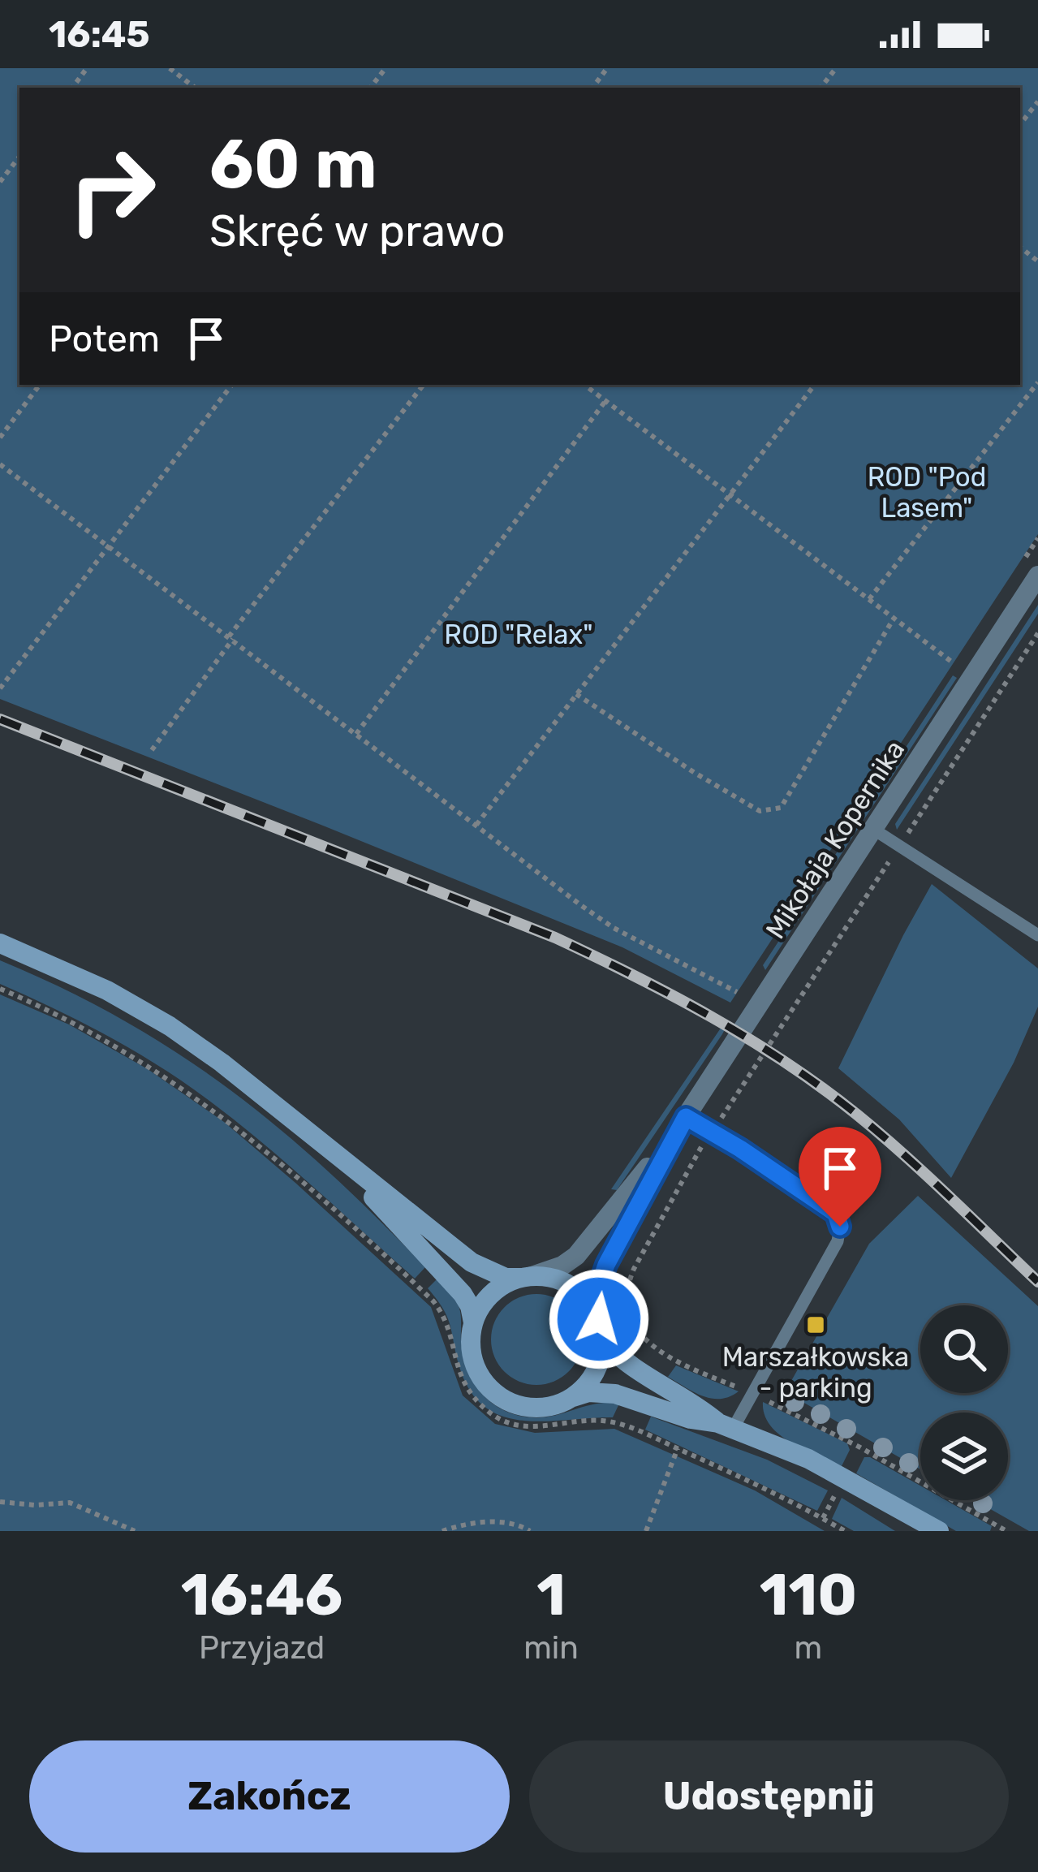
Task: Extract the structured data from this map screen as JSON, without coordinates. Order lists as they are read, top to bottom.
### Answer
{
  "streets": {
    "street": ["Mikołaja Kopernika"]
  },
  "parks": ["ROD \"Pod Lasem\"", "ROD \"Relax\""],
  "places": {
    "transit": ["Marszałkowska - parking"]
  },
  "page": {
    "status": "16:45",
    "turn": ["60 m", "Skręć w prawo"],
    "then": "Potem",
    "eta": [
      "16:46",
      "Przyjazd",
      "1",
      "min",
      "110",
      "m"
    ],
    "buttons": ["Zakończ", "Udostępnij"]
  }
}
